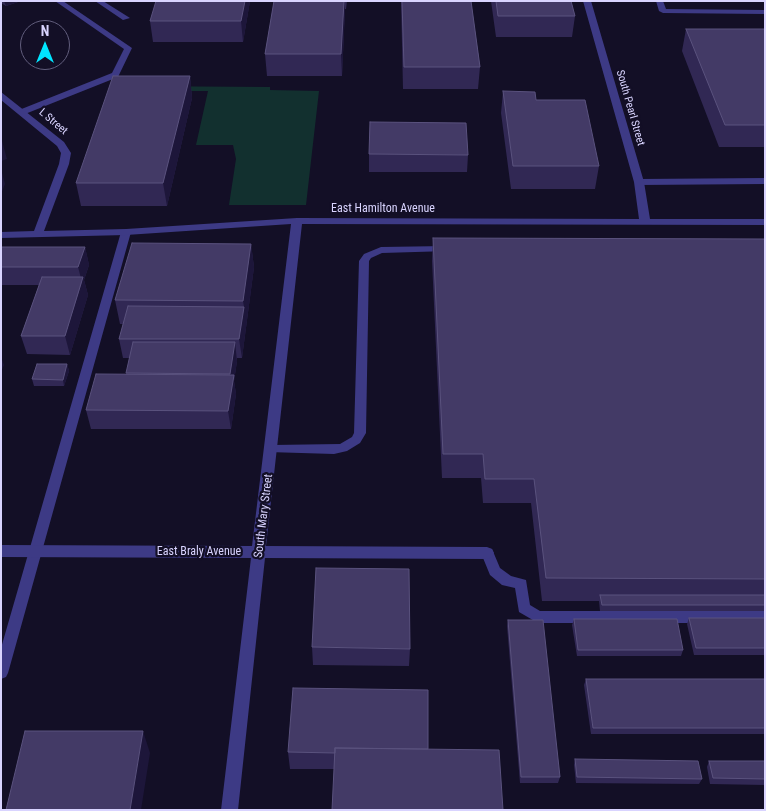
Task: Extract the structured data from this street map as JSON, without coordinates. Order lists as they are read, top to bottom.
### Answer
{
  "streets": {
    "street": [
      "South Pearl Street",
      "L Street",
      "East Hamilton Avenue",
      "South Mary Street",
      "East Braly Avenue"
    ]
  },
  "crossings": [
    ["South Pearl Street", "East Hamilton Avenue"],
    ["L Street", "East Hamilton Avenue"],
    ["East Hamilton Avenue", "South Mary Street"],
    ["South Mary Street", "East Braly Avenue"]
  ],
  "north": "top"
}
